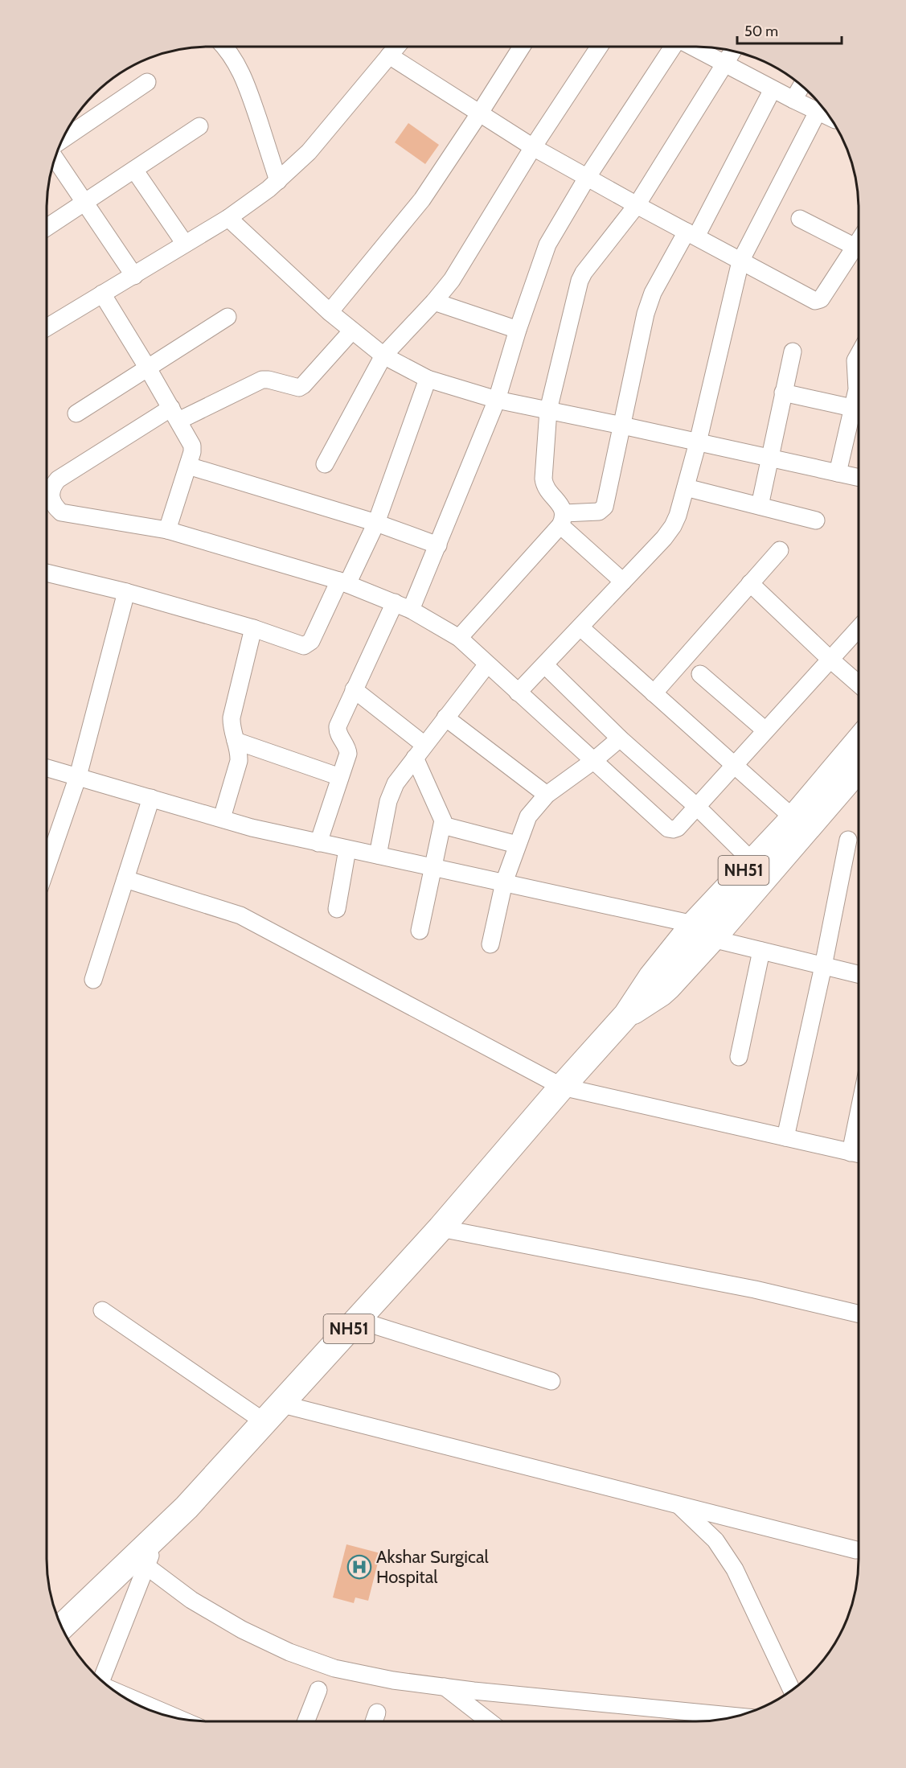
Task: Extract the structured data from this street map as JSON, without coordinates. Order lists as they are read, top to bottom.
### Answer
{
  "streets": {
    "highway": ["NH51"]
  },
  "places": {
    "hospital": ["Akshar Surgical Hospital"]
  },
  "scale_bar": "50 m"
}
